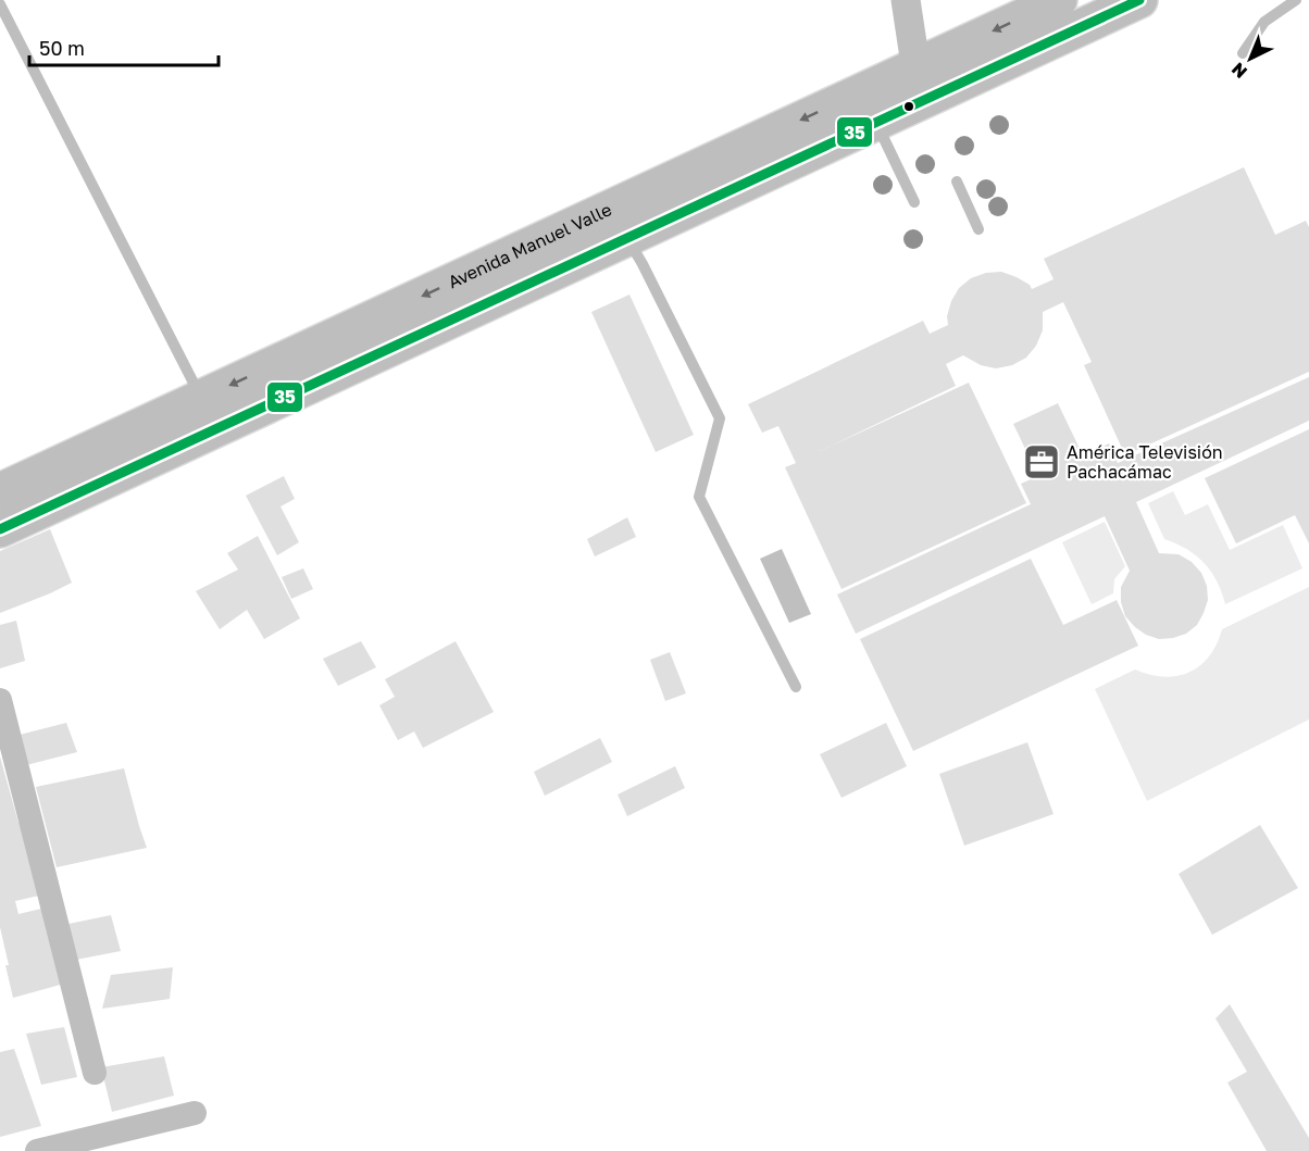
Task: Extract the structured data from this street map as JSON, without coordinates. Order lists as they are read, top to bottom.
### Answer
{
  "streets": {
    "main road": ["Avenida Manuel Valle"]
  },
  "places": {
    "office": ["América Televisión Pachacámac"]
  },
  "lines": ["transit line 35"],
  "scale_bar": "50 m",
  "north": "bottom left"
}
